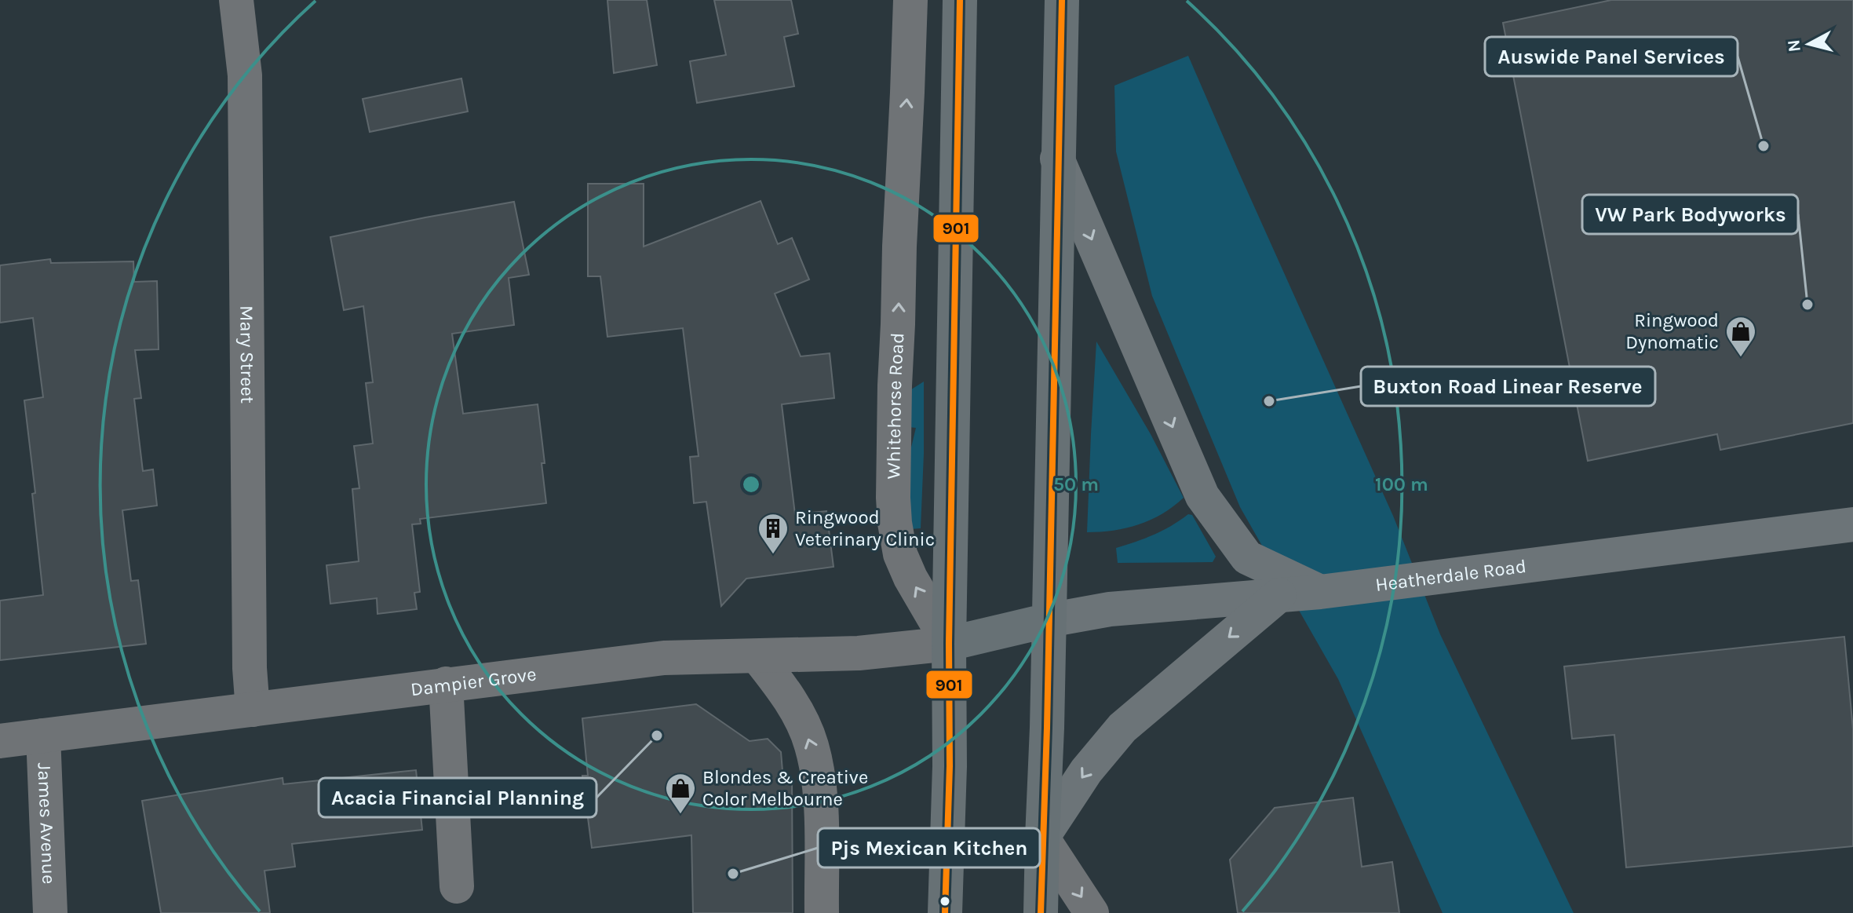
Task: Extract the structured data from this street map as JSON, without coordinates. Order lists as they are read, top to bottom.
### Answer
{
  "streets": {
    "highway": ["Whitehorse Road"],
    "main road": ["Heatherdale Road"],
    "street": ["Mary Street", "Dampier Grove", "James Avenue"]
  },
  "crossings": [
    ["Mary Street", "Dampier Grove"],
    ["Whitehorse Road", "Dampier Grove"],
    ["Dampier Grove", "James Avenue"]
  ],
  "one_way": ["Whitehorse Road"],
  "places": {
    "other": [
      "Auswide Panel Services",
      "VW Park Bodyworks",
      "Buxton Road Linear Reserve",
      "Acacia Financial Planning",
      "Pjs Mexican Kitchen"
    ],
    "shop": ["Ringwood Dynomatic", "Blondes & Creative Color Melbourne"],
    "building": ["Ringwood Veterinary Clinic"]
  },
  "lines": ["transit line 901"],
  "north": "left",
  "rings": ["50 m", "100 m"]
}
